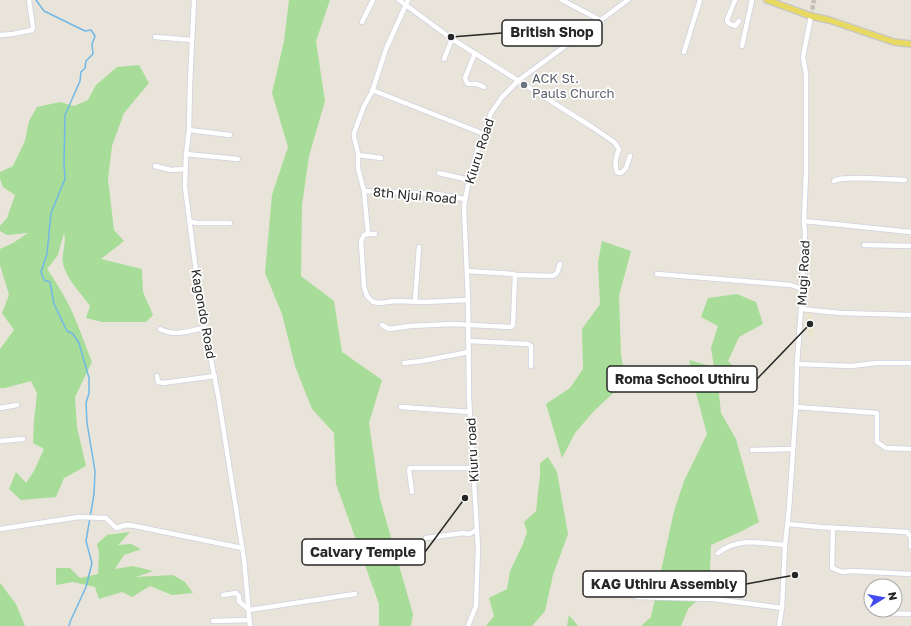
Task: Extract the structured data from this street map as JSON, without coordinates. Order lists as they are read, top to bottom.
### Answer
{
  "streets": {
    "street": [
      "Kiuru Road",
      "8th Njui Road",
      "Mugi Road",
      "Kagondo Road",
      "Kiuru road"
    ]
  },
  "crossings": [
    ["Kiuru Road", "8th Njui Road"],
    ["Kiuru Road", "Kiuru road"]
  ],
  "places": [
    "British Shop",
    "ACK St. Pauls Church",
    "Roma School Uthiru",
    "Calvary Temple",
    "KAG Uthiru Assembly"
  ],
  "north": "right"
}
